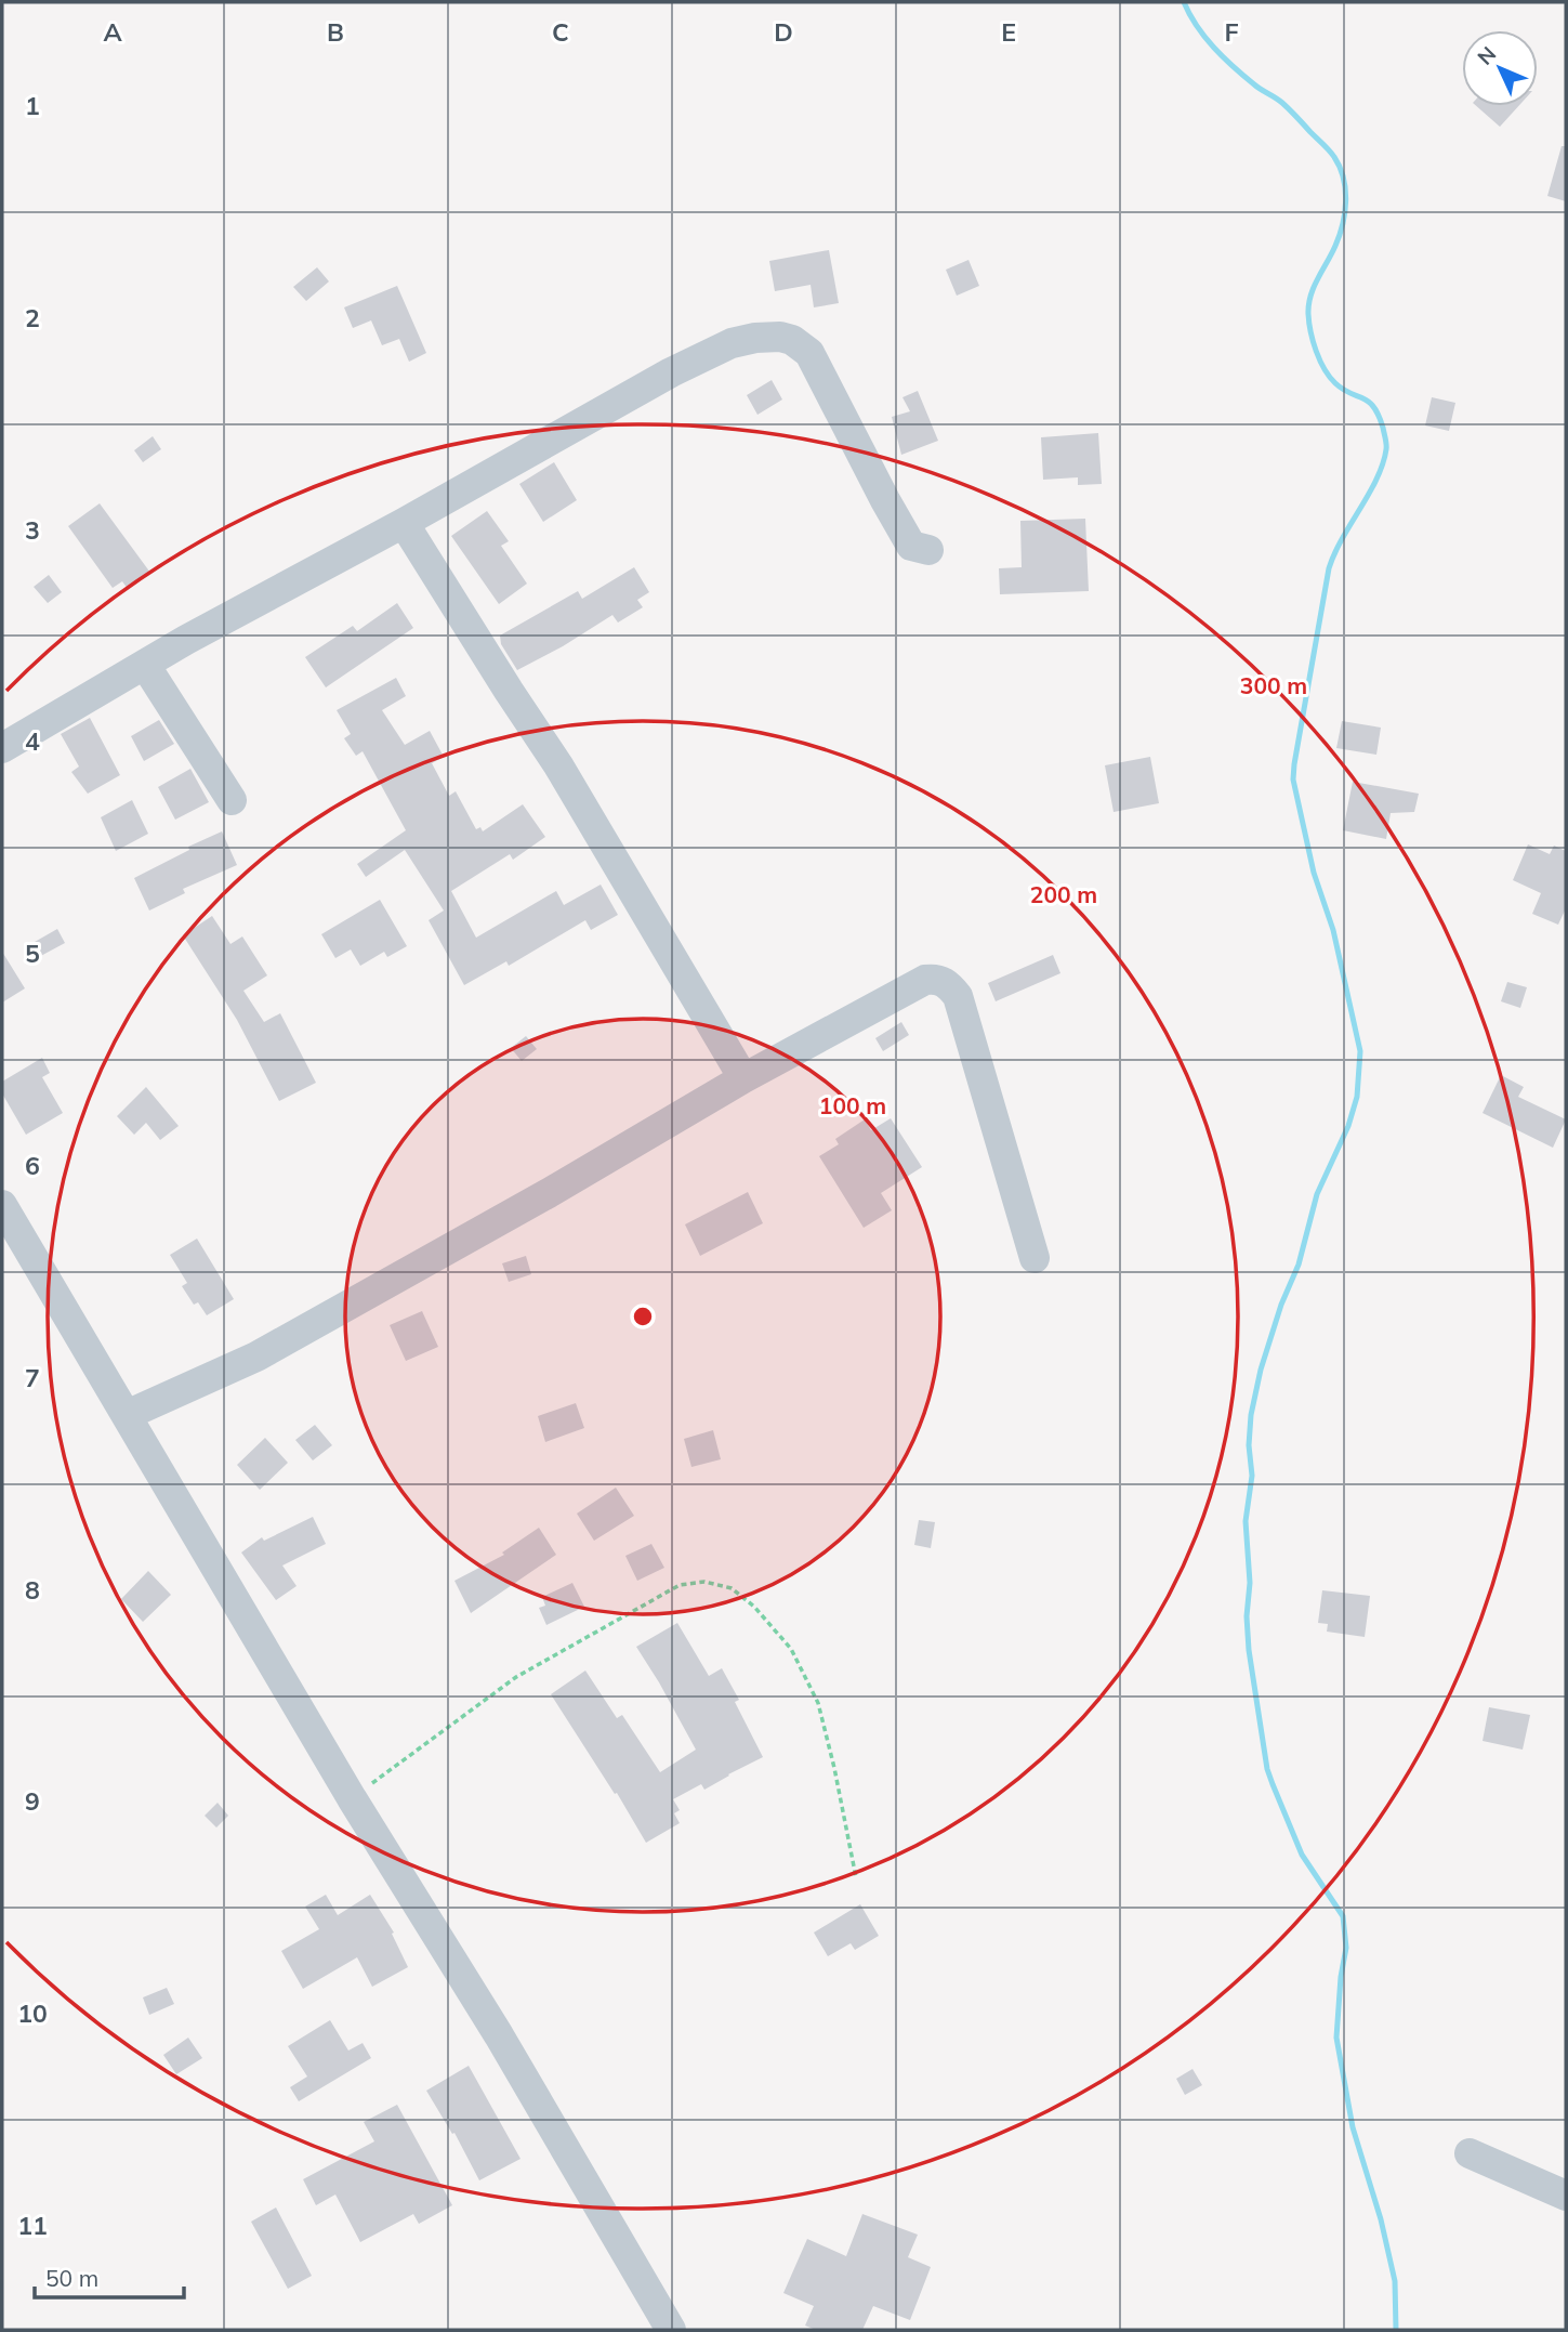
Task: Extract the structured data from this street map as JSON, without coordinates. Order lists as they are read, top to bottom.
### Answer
{
  "scale_bar": "50 m",
  "north": "top left",
  "grid": {
    "columns": [
      "A",
      "B",
      "C",
      "D",
      "E",
      "F"
    ],
    "rows": [
      "1",
      "2",
      "3",
      "4",
      "5",
      "6",
      "7",
      "8",
      "9",
      "10",
      "11"
    ]
  },
  "rings": ["300 m", "200 m", "100 m"]
}
